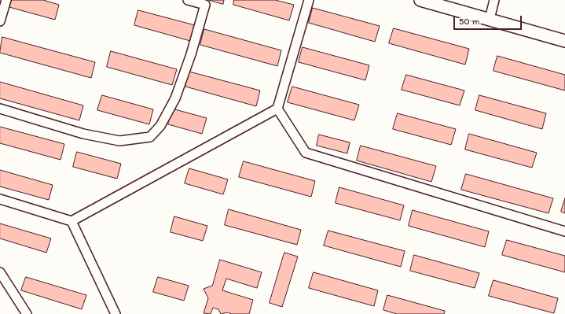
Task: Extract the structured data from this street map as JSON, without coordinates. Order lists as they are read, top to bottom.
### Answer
{
  "scale_bar": "50 m"
}
